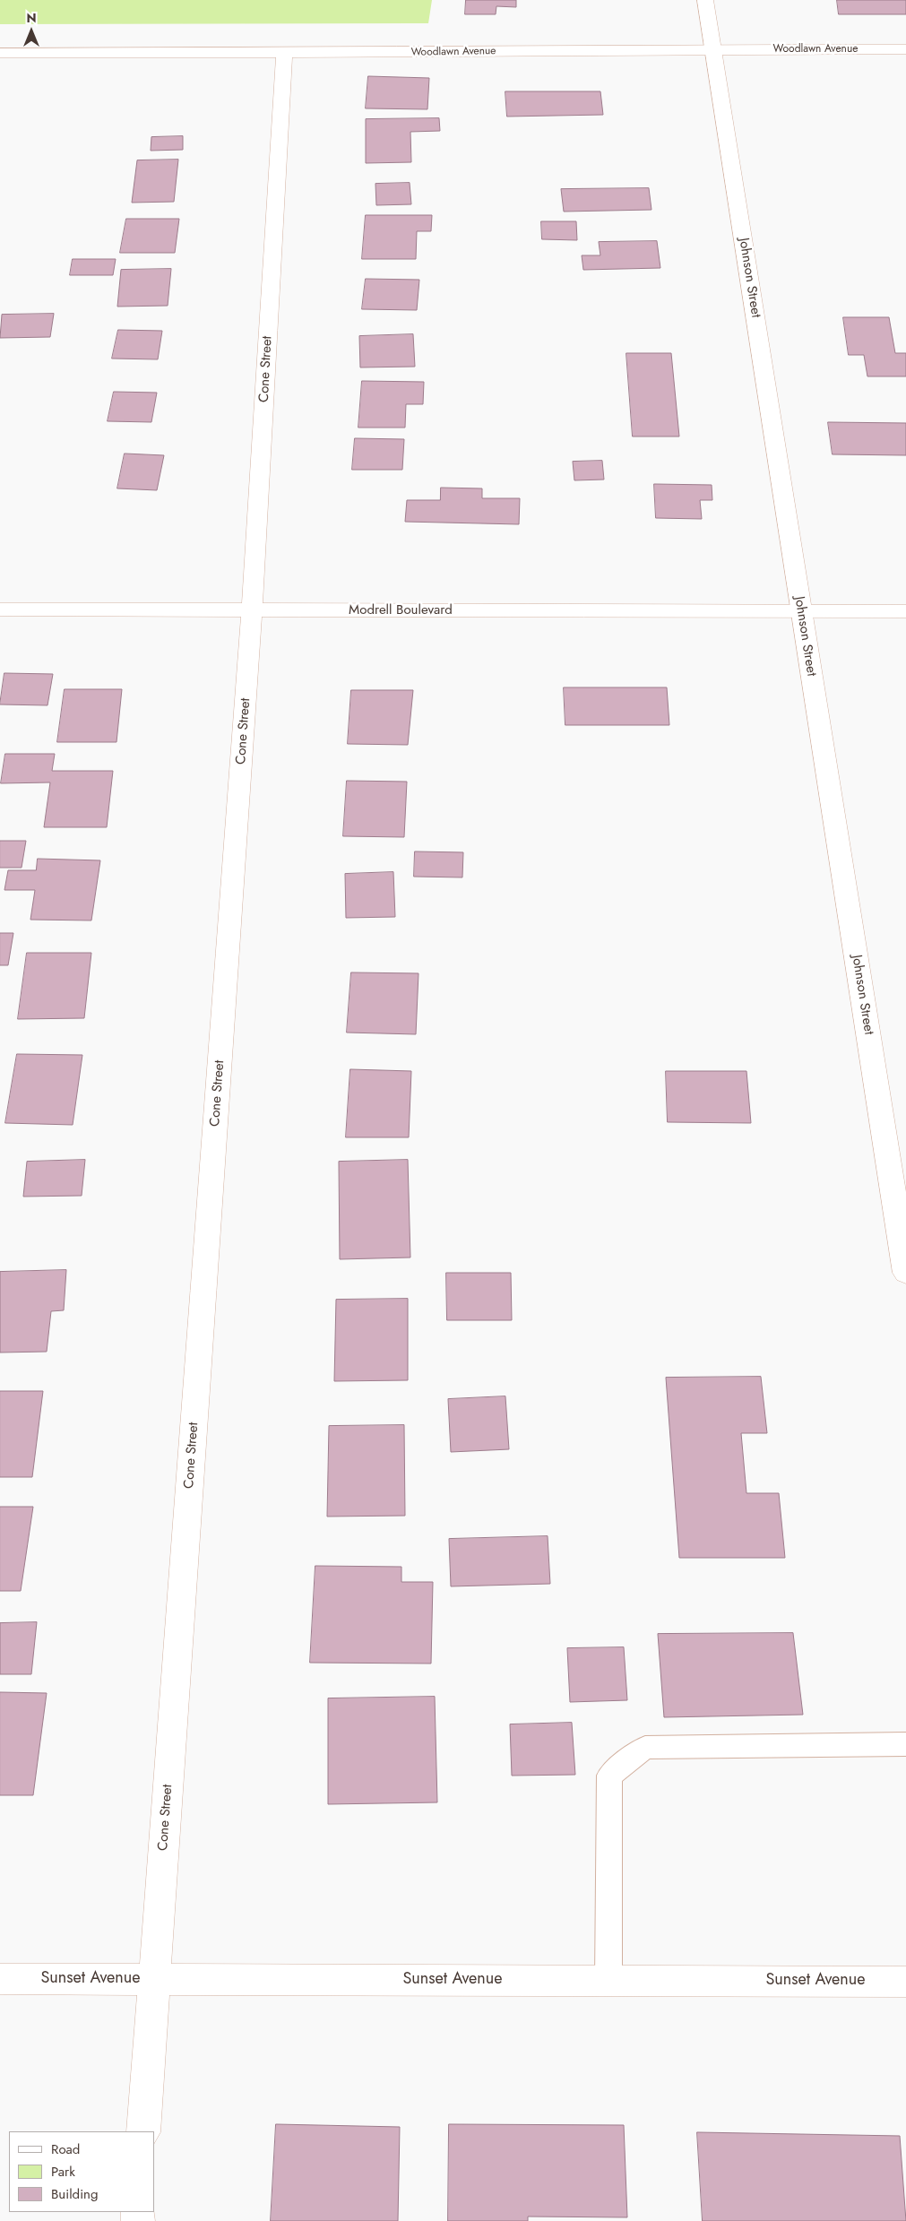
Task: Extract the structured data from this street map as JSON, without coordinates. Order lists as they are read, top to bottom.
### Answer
{
  "streets": {
    "street": [
      "Woodlawn Avenue",
      "Johnson Street",
      "Cone Street",
      "Modrell Boulevard",
      "Sunset Avenue"
    ]
  },
  "crossings": [
    ["Woodlawn Avenue", "Johnson Street"],
    ["Woodlawn Avenue", "Cone Street"],
    ["Johnson Street", "Modrell Boulevard"],
    ["Cone Street", "Modrell Boulevard"],
    ["Cone Street", "Sunset Avenue"]
  ],
  "legend": ["Road", "Park", "Building"],
  "north": "top"
}
